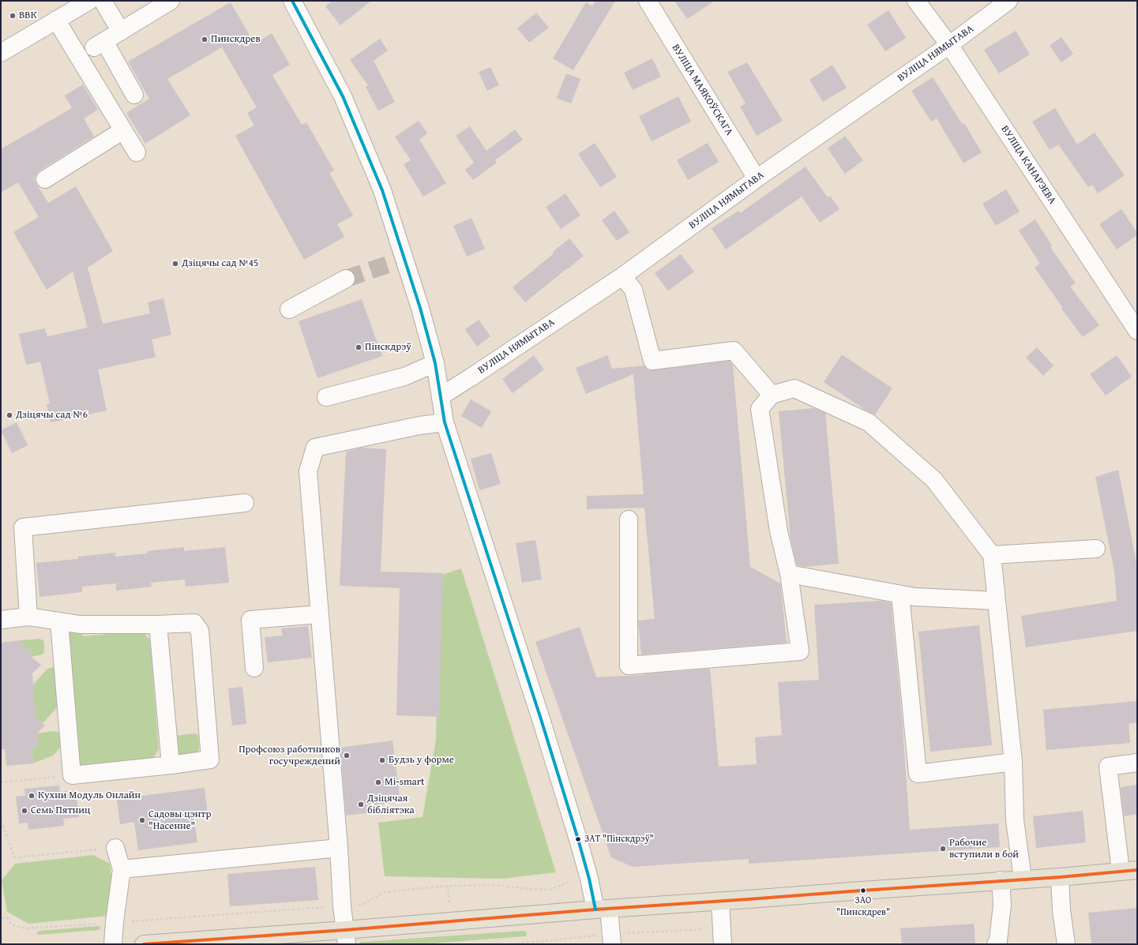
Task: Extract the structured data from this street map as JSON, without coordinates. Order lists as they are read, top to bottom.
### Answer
{
  "streets": {
    "street": ["ВУЛІЦА НЯМЫТАВА", "ВУЛІЦА МАЯКОЎСКАГА", "ВУЛІЦА КАНАРЭЕВА"]
  },
  "crossings": [
    ["ВУЛІЦА НЯМЫТАВА", "ВУЛІЦА МАЯКОЎСКАГА"],
    ["ВУЛІЦА НЯМЫТАВА", "ВУЛІЦА КАНАРЭЕВА"]
  ],
  "places": [
    "ВВК",
    "Пинскдрев",
    "Дзіцячы сад №45",
    "Пінскдрэў",
    "Дзіцячы сад №6",
    "Профсоюз работников госучреждений",
    "Будзь у форме",
    "Mi-smart",
    "Кухни Модуль Онлайн",
    "Дзіцячая бібліятэка",
    "Семь Пятниц",
    "Садовы цэнтр \"Насенне\"",
    "ЗАТ \"Пінскдрэў\"",
    "Рабочие вступили в бой",
    "ЗАО \"Пинскдрев\""
  ]
}
